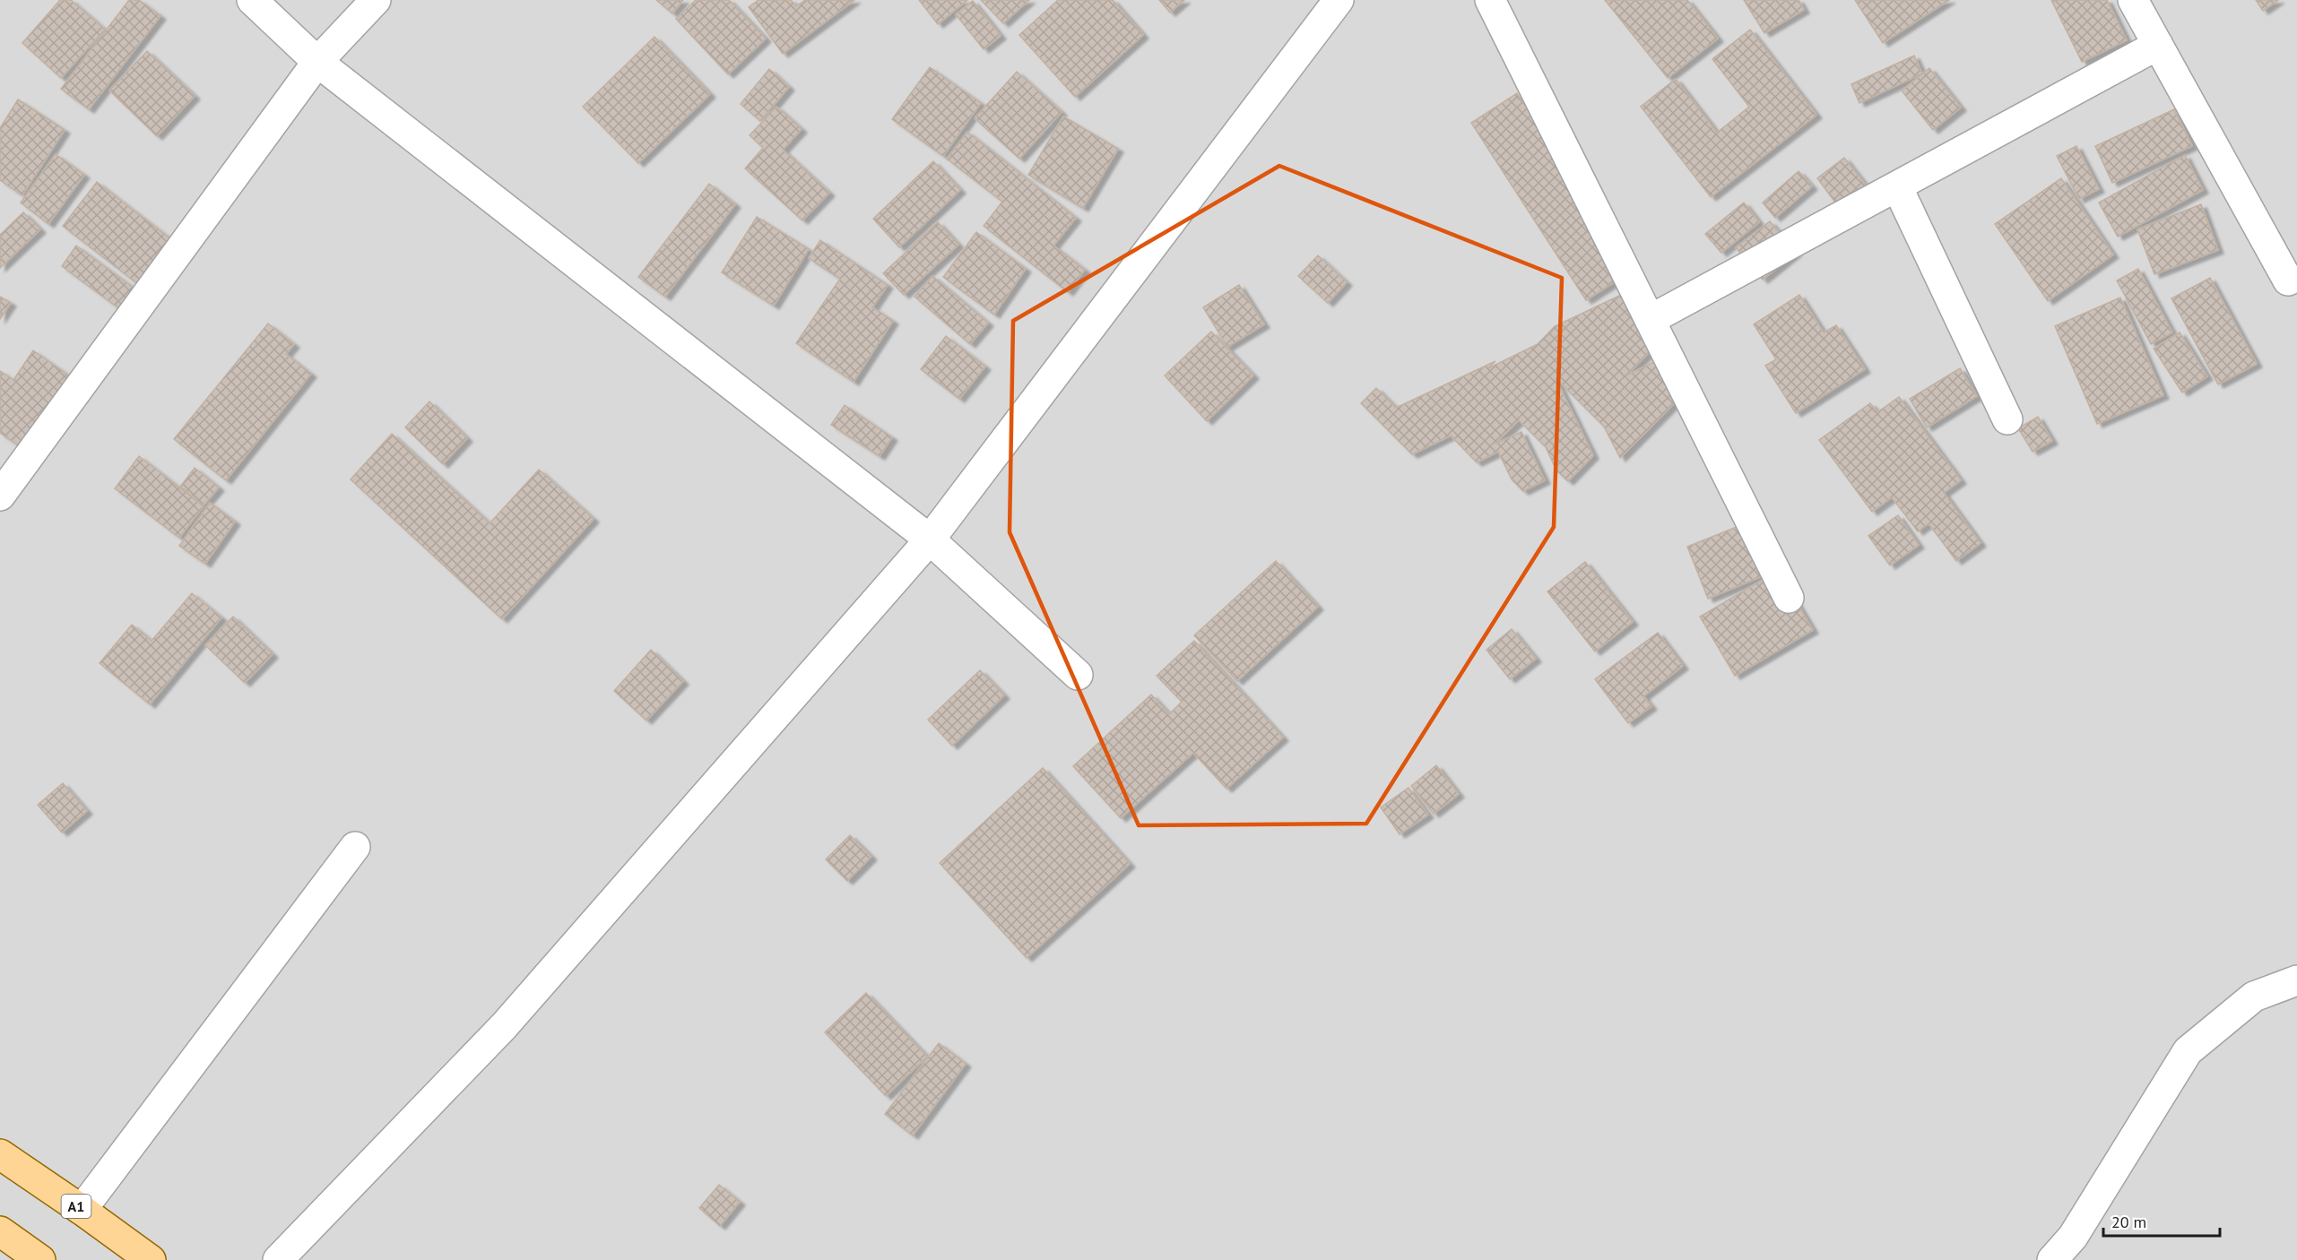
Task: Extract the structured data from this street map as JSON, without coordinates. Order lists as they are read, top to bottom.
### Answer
{
  "streets": {
    "main road": ["A1"]
  },
  "scale_bar": "20 m"
}
